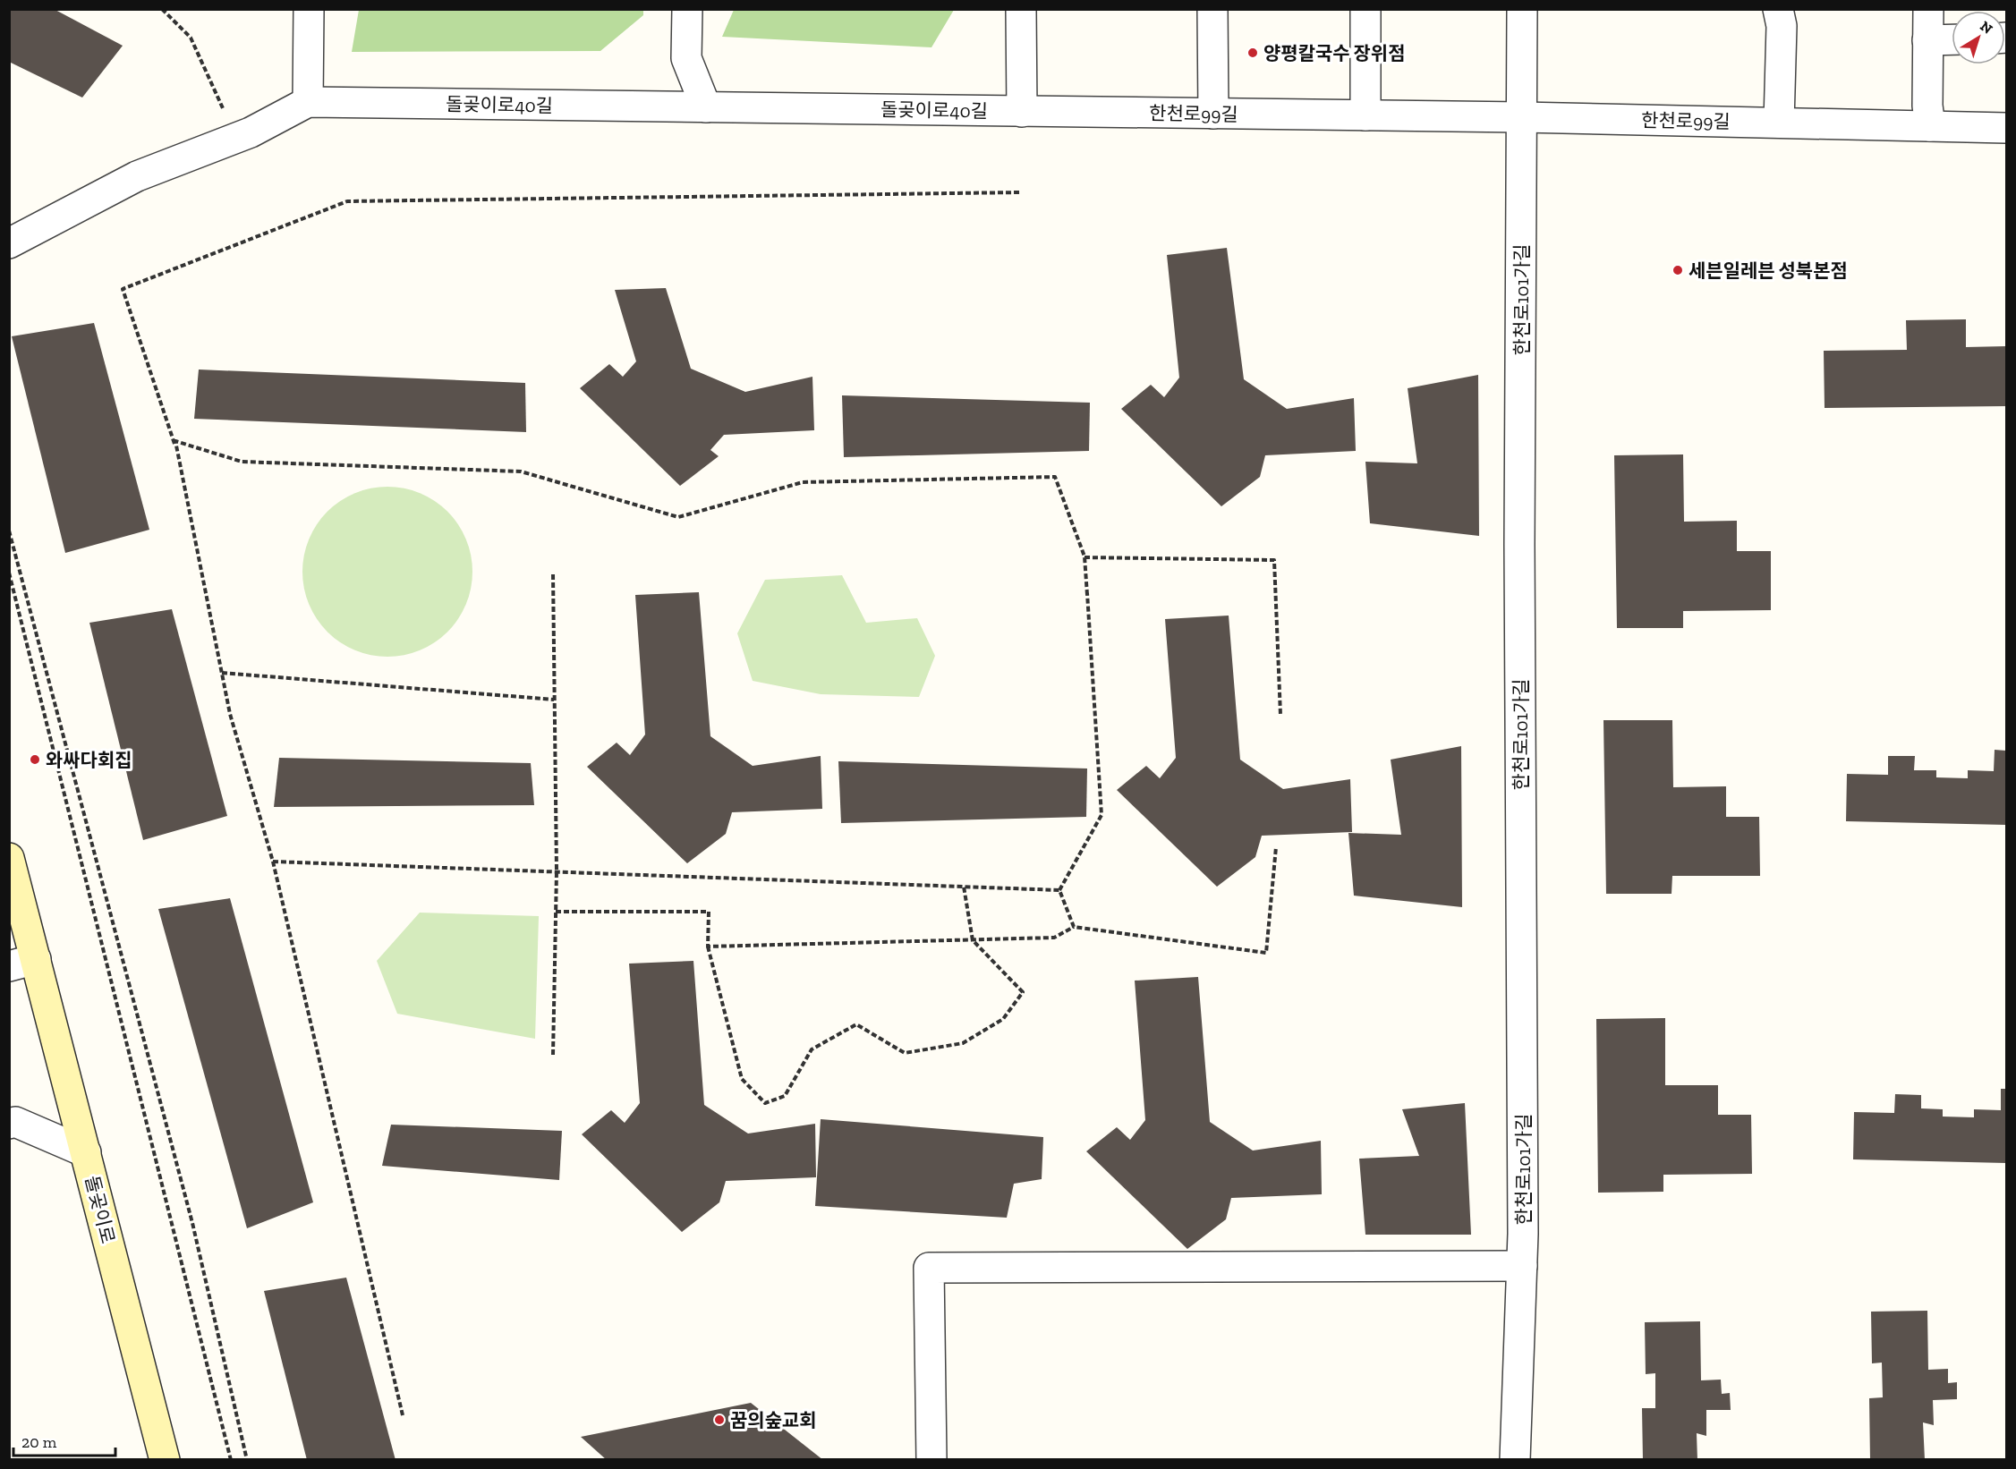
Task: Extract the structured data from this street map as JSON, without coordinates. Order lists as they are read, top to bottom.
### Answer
{
  "streets": {
    "main road": ["돌곶이로"],
    "street": ["돌곶이로40길", "한천로99길", "한천로101가길"]
  },
  "crossings": [
    ["돌곶이로40길", "한천로99길"],
    ["한천로99길", "한천로101가길"]
  ],
  "places": [
    "양평칼국수 장위점",
    "세븐일레븐 성북본점",
    "와싸다회집",
    "꿈의숲교회"
  ],
  "scale_bar": "20 m",
  "north": "top right"
}
